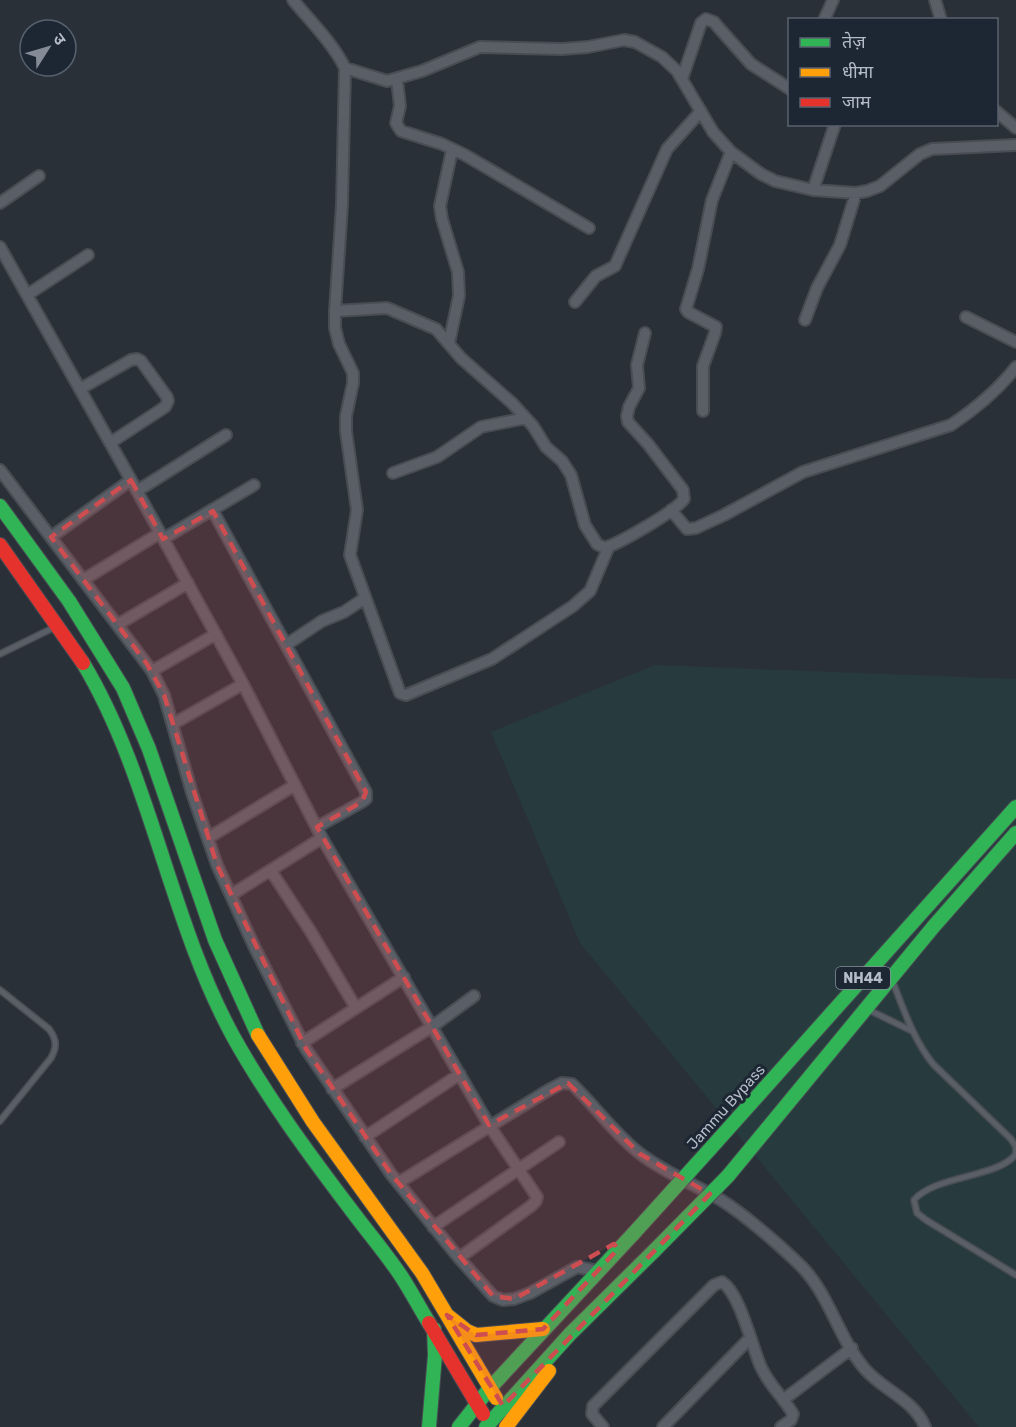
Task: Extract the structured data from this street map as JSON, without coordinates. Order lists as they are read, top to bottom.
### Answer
{
  "streets": {
    "main road": ["NH44", "Jammu Bypass"]
  },
  "legend": ["तेज़", "धीमा", "जाम"],
  "north": "top right"
}
